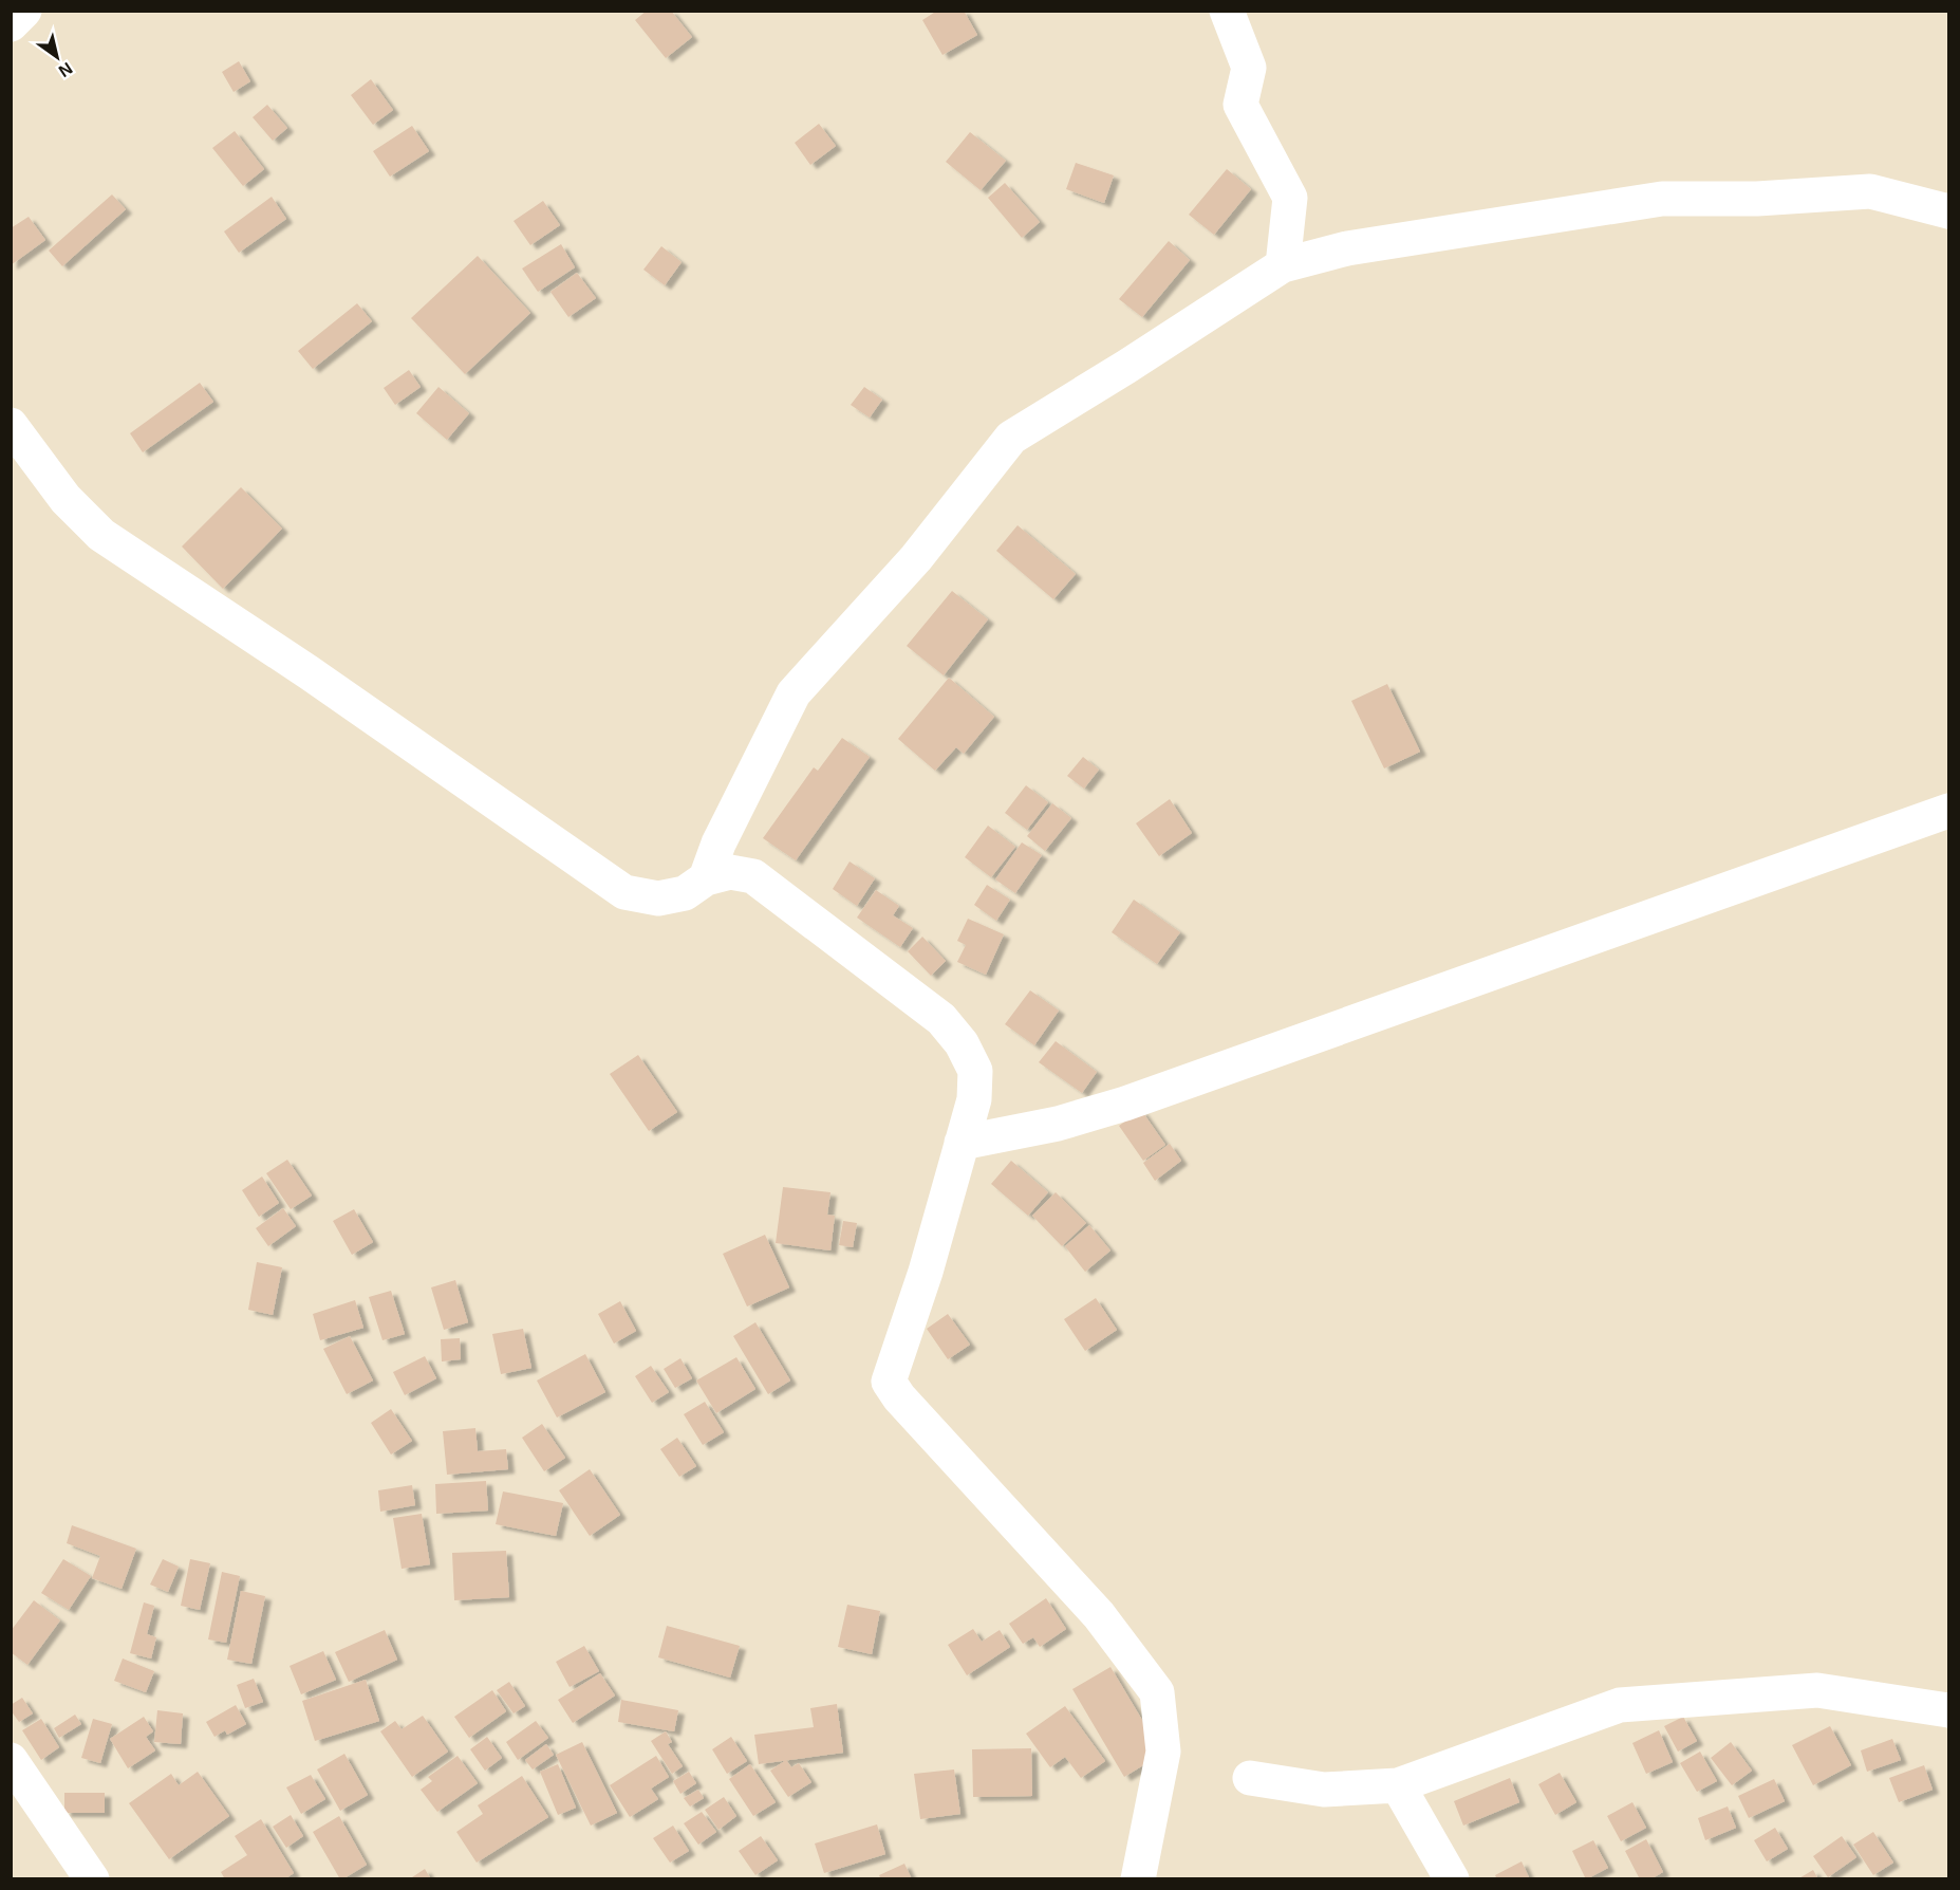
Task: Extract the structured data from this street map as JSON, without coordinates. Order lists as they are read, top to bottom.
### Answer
{
  "north": "bottom right"
}
